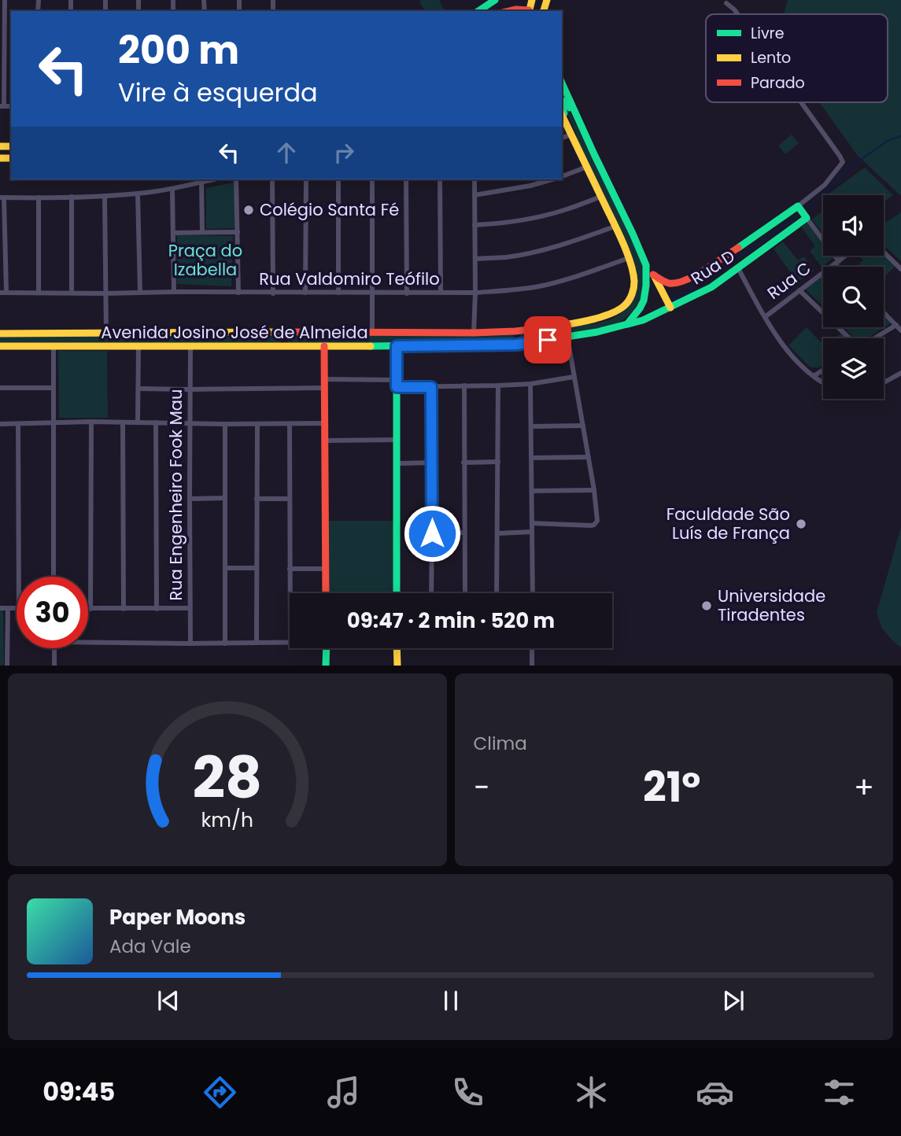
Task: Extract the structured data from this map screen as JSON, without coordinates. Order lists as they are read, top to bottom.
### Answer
{
  "streets": {
    "main road": ["Rua D", "Avenida Josino José de Almeida"],
    "street": ["Rua Valdomiro Teófilo", "Rua C", "Rua Engenheiro Fook Mau"]
  },
  "crossings": [
    ["Rua D", "Avenida Josino José de Almeida"],
    ["Rua Valdomiro Teófilo", "Avenida Josino José de Almeida"],
    ["Avenida Josino José de Almeida", "Rua Engenheiro Fook Mau"]
  ],
  "parks": ["Praça do Izabella"],
  "places": ["Colégio Santa Fé", "Faculdade São Luís de França", "Universidade Tiradentes"],
  "legend": ["Livre", "Lento", "Parado"],
  "page": {
    "turn": ["200 m", "Vire à esquerda"],
    "limit": "30",
    "trip": "09:47 · 2 min · 520 m",
    "tile": "Clima",
    "heat": ["−", "21°", "+"],
    "song": ["Paper Moons", "Ada Vale"],
    "tabs": "09:45",
    "gauge": ["28", "km/h"]
  }
}
